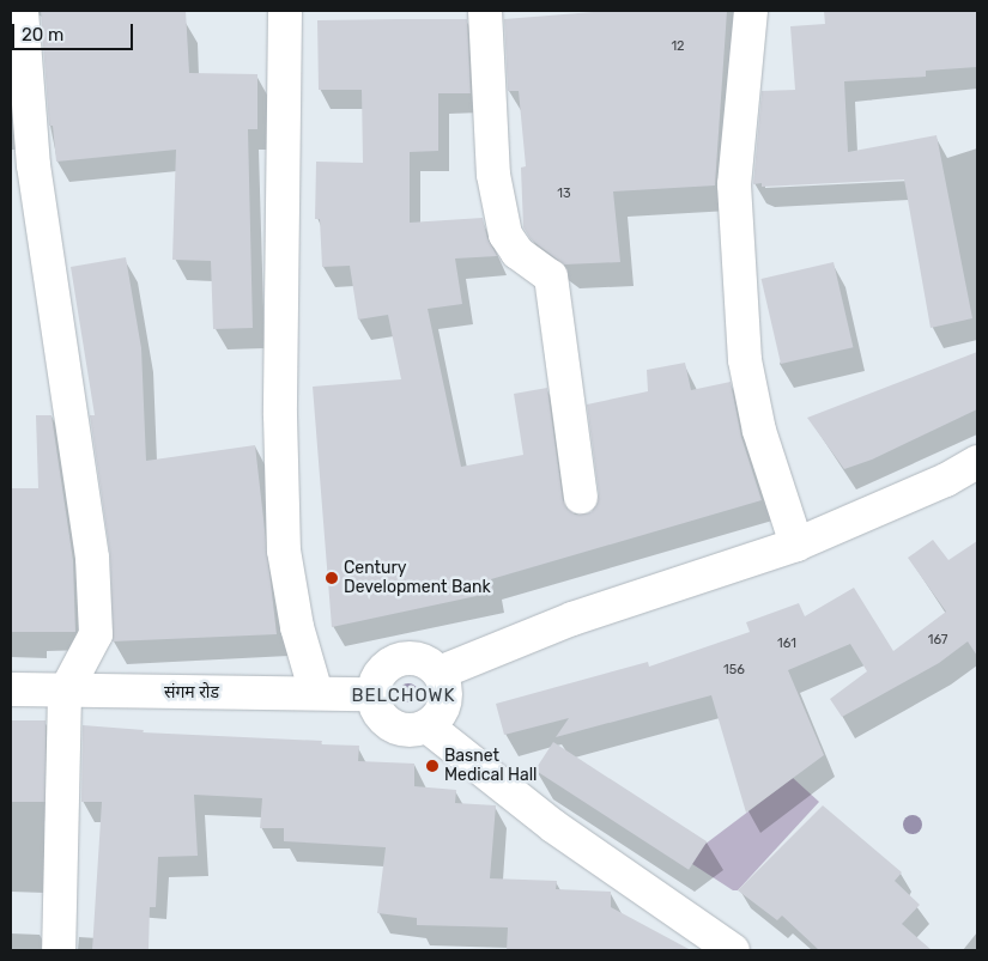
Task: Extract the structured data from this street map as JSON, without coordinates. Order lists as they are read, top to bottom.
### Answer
{
  "streets": {
    "street": ["संगम रोड"]
  },
  "districts": ["BELCHOWK"],
  "places": ["Century Development Bank", "Basnet Medical Hall"],
  "house_numbers": [
    "12",
    "13",
    "167",
    "161",
    "156"
  ],
  "scale_bar": "20 m"
}
